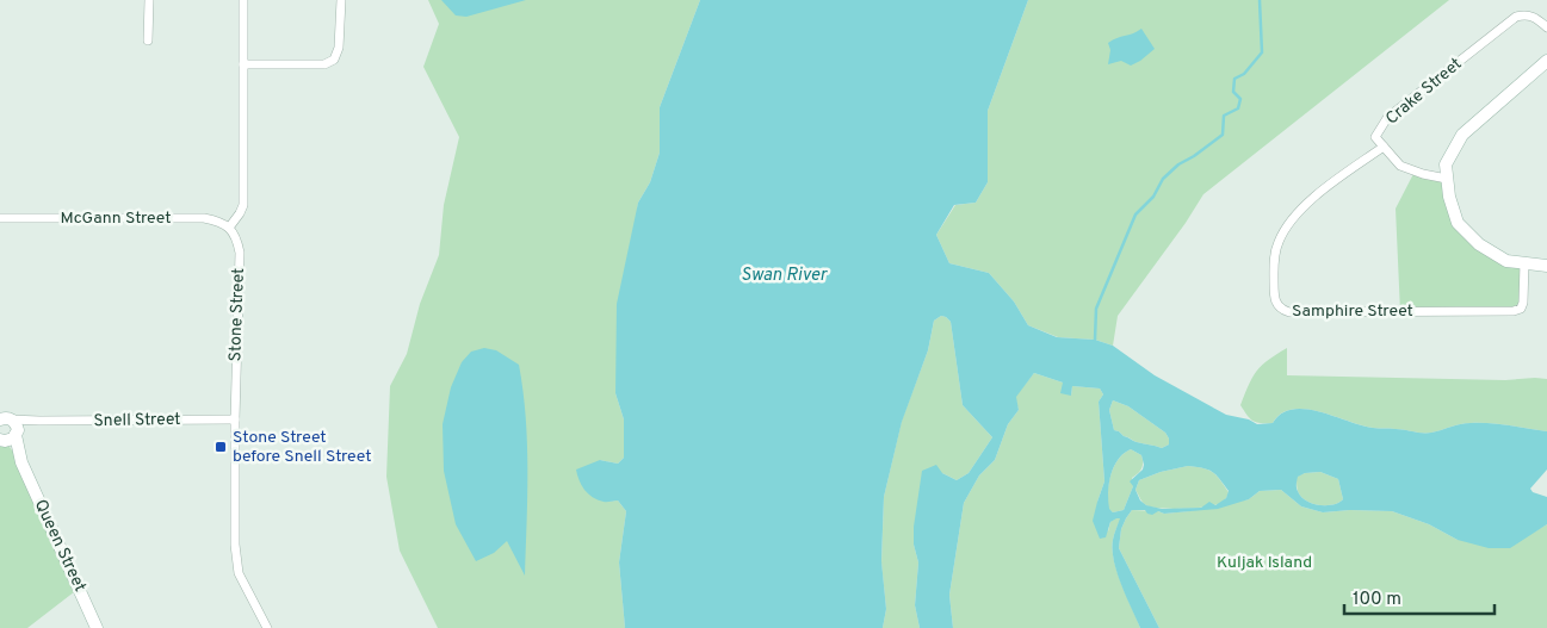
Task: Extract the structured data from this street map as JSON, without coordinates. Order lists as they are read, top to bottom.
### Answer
{
  "streets": {
    "street": [
      "Crake Street",
      "McGann Street",
      "Samphire Street",
      "Stone Street",
      "Snell Street",
      "Queen Street"
    ]
  },
  "crossings": [
    ["Crake Street", "Samphire Street"],
    ["McGann Street", "Stone Street"],
    ["Stone Street", "Snell Street"],
    ["Snell Street", "Queen Street"]
  ],
  "water": ["Swan River"],
  "parks": ["Kuljak Island"],
  "places": {
    "transit": ["Stone Street before Snell Street"]
  },
  "scale_bar": "100 m"
}
